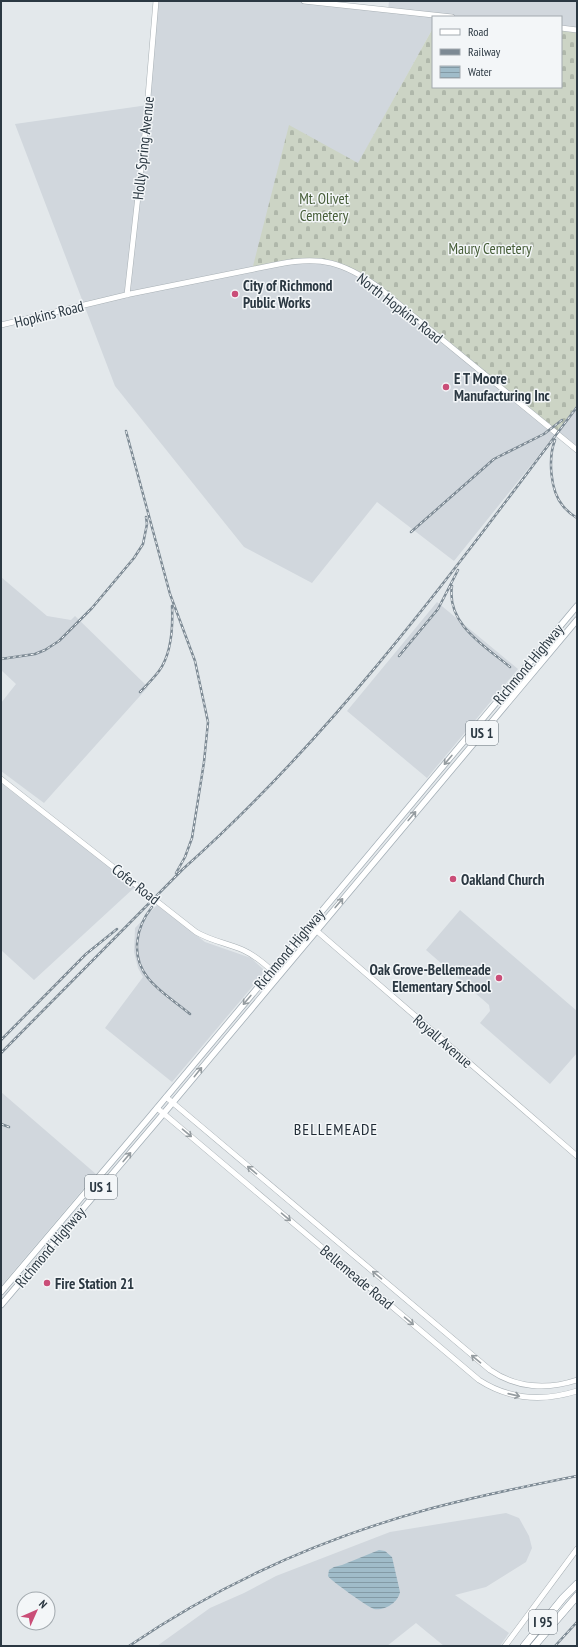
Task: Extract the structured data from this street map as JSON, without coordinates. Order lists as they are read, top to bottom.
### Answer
{
  "streets": {
    "highway": ["I 95"],
    "main road": [
      "Holly Spring Avenue",
      "North Hopkins Road",
      "Hopkins Road",
      "Richmond Highway",
      "US 1",
      "Cofer Road",
      "Royall Avenue",
      "Bellemeade Road"
    ]
  },
  "crossings": [
    ["Holly Spring Avenue", "North Hopkins Road"],
    ["North Hopkins Road", "Hopkins Road"],
    ["Richmond Highway", "Cofer Road"],
    ["Richmond Highway", "Royall Avenue"],
    ["Richmond Highway", "Bellemeade Road"]
  ],
  "districts": ["BELLEMEADE"],
  "parks": ["Mt. Olivet Cemetery", "Maury Cemetery"],
  "places": [
    "City of Richmond Public Works",
    "E T Moore Manufacturing Inc",
    "Oakland Church",
    "Oak Grove-Bellemeade Elementary School",
    "Fire Station 21"
  ],
  "legend": ["Road", "Railway", "Water"],
  "north": "top right"
}
